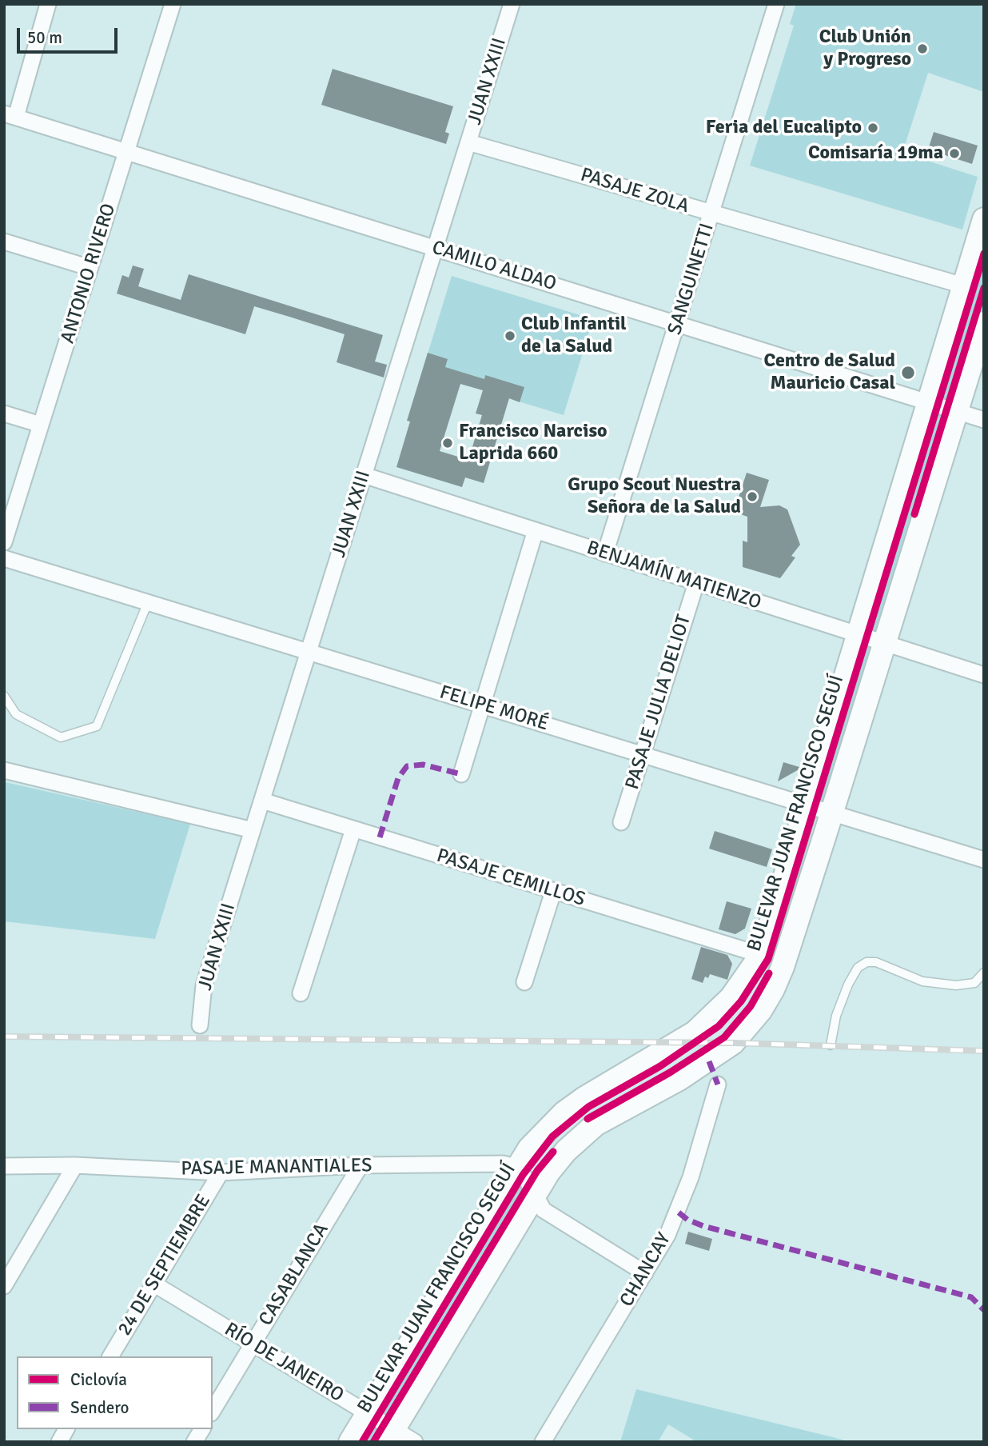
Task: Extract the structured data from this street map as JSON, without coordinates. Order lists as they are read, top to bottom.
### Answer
{
  "streets": {
    "main road": ["BULEVAR JUAN FRANCISCO SEGUÍ"],
    "street": [
      "JUAN XXIII",
      "PASAJE ZOLA",
      "CAMILO ALDAO",
      "ANTONIO RIVERO",
      "SANGUINETTI",
      "BENJAMÍN MATIENZO",
      "PASAJE JULIA DELIOT",
      "FELIPE MORÉ",
      "PASAJE CEMILLOS",
      "PASAJE MANANTIALES",
      "24 DE SEPTIEMBRE",
      "CHANCAY",
      "CASABLANCA",
      "RÍO DE JANEIRO"
    ]
  },
  "crossings": [
    ["JUAN XXIII", "PASAJE ZOLA"],
    ["JUAN XXIII", "CAMILO ALDAO"],
    ["JUAN XXIII", "BENJAMÍN MATIENZO"],
    ["JUAN XXIII", "FELIPE MORÉ"],
    ["JUAN XXIII", "PASAJE CEMILLOS"],
    ["PASAJE ZOLA", "SANGUINETTI"],
    ["PASAJE ZOLA", "BULEVAR JUAN FRANCISCO SEGUÍ"],
    ["CAMILO ALDAO", "ANTONIO RIVERO"],
    ["CAMILO ALDAO", "SANGUINETTI"],
    ["CAMILO ALDAO", "BULEVAR JUAN FRANCISCO SEGUÍ"],
    ["SANGUINETTI", "BENJAMÍN MATIENZO"],
    ["BENJAMÍN MATIENZO", "PASAJE JULIA DELIOT"],
    ["BENJAMÍN MATIENZO", "BULEVAR JUAN FRANCISCO SEGUÍ"],
    ["PASAJE JULIA DELIOT", "FELIPE MORÉ"],
    ["FELIPE MORÉ", "BULEVAR JUAN FRANCISCO SEGUÍ"],
    ["BULEVAR JUAN FRANCISCO SEGUÍ", "PASAJE CEMILLOS"],
    ["BULEVAR JUAN FRANCISCO SEGUÍ", "PASAJE MANANTIALES"],
    ["BULEVAR JUAN FRANCISCO SEGUÍ", "RÍO DE JANEIRO"],
    ["PASAJE MANANTIALES", "24 DE SEPTIEMBRE"],
    ["PASAJE MANANTIALES", "CASABLANCA"],
    ["24 DE SEPTIEMBRE", "RÍO DE JANEIRO"],
    ["CASABLANCA", "RÍO DE JANEIRO"]
  ],
  "places": [
    "Club Unión y Progreso",
    "Feria del Eucalipto",
    "Comisaría 19ma",
    "Club Infantil de la Salud",
    "Centro de Salud Mauricio Casal",
    "Francisco Narciso Laprida 660",
    "Grupo Scout Nuestra Señora de la Salud"
  ],
  "legend": ["Ciclovía", "Sendero"],
  "scale_bar": "50 m"
}
